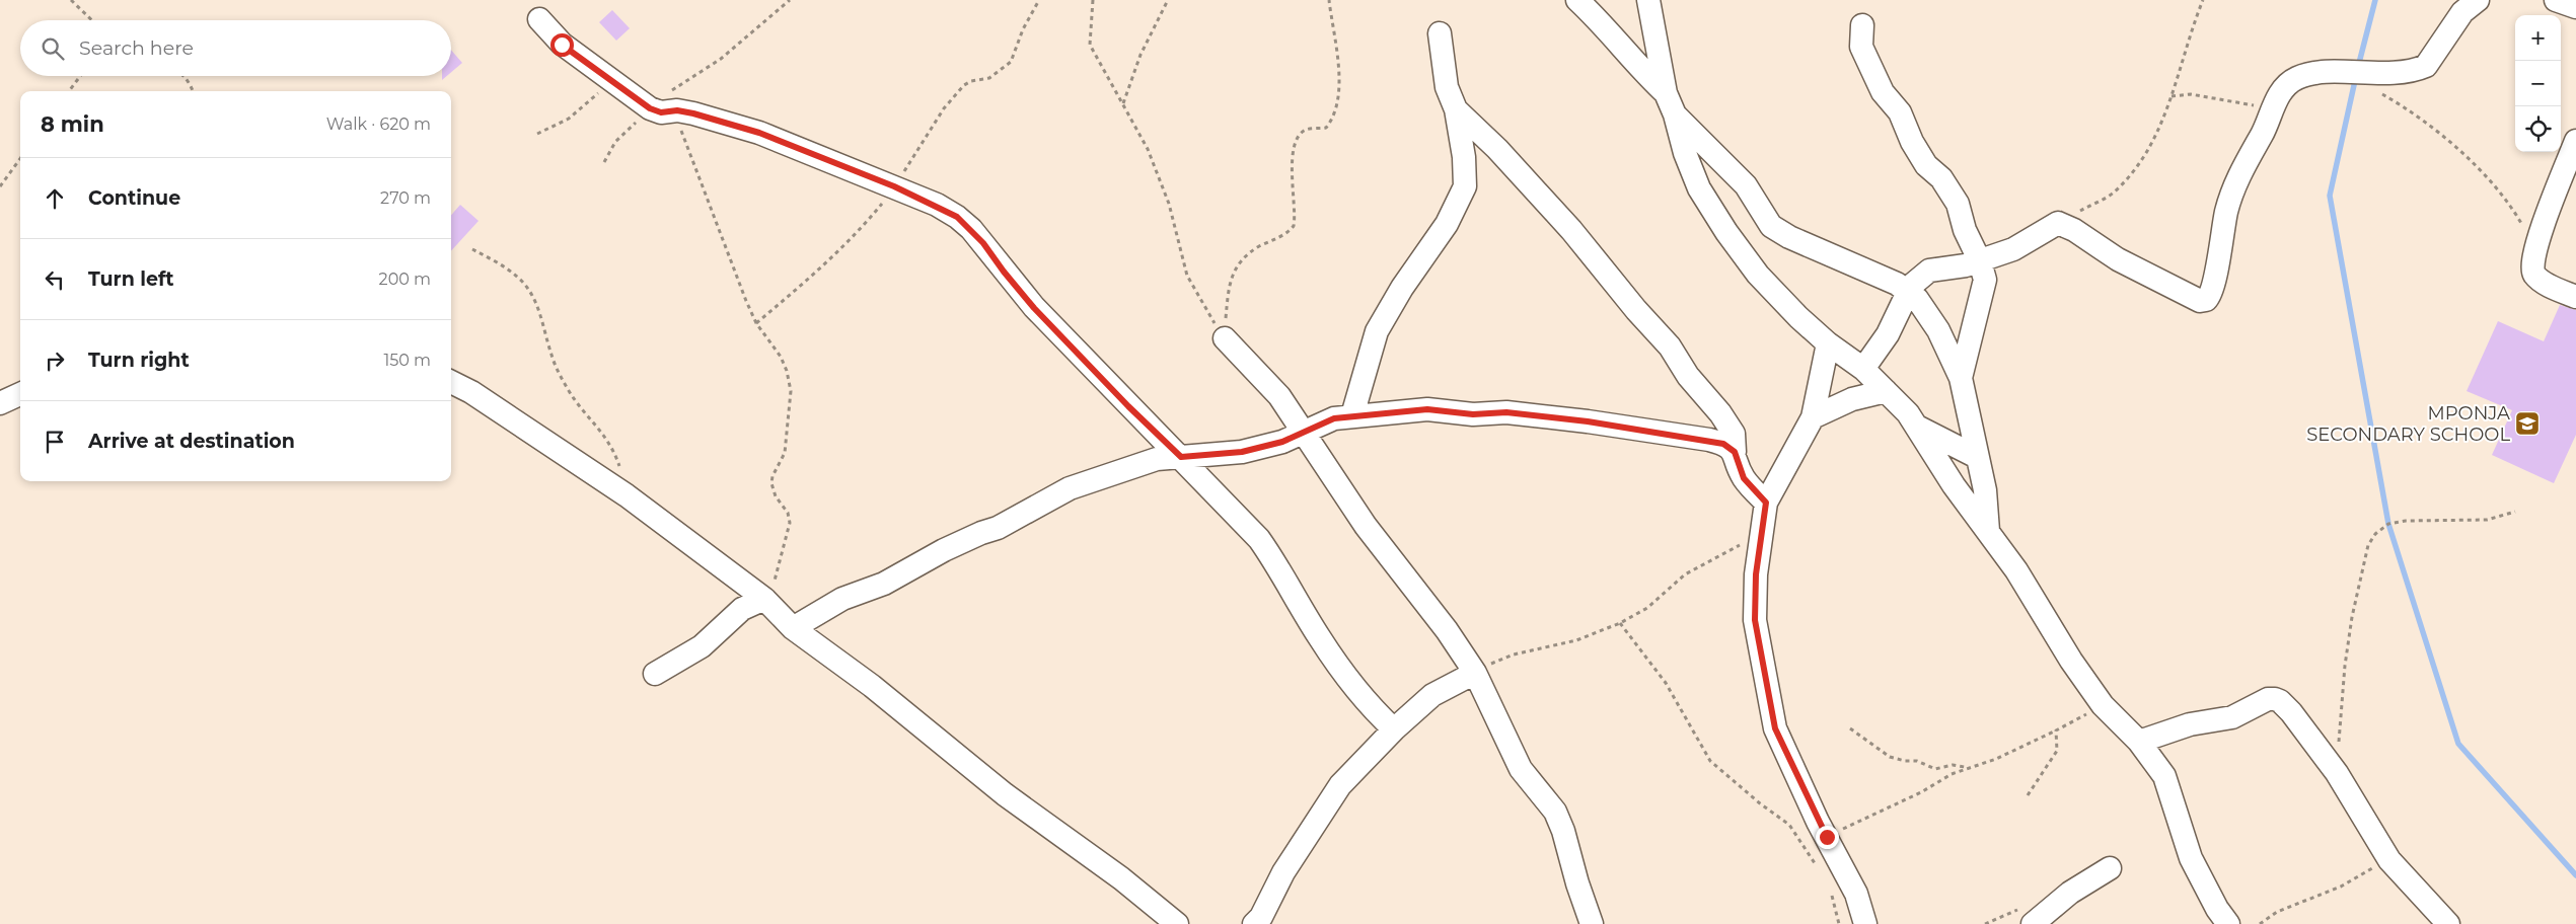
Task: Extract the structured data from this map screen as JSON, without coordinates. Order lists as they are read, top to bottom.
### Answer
{
  "places": {
    "school or university": ["MPONJA SECONDARY SCHOOL"]
  },
  "page": {
    "map_buttons": ["+", "−"],
    "search": "Search here",
    "heading": ["8 min", "Walk · 620 m"],
    "list": [
      ["Continue", "270 m"],
      ["Turn left", "200 m"],
      ["Turn right", "150 m"],
      "Arrive at destination"
    ]
  }
}
